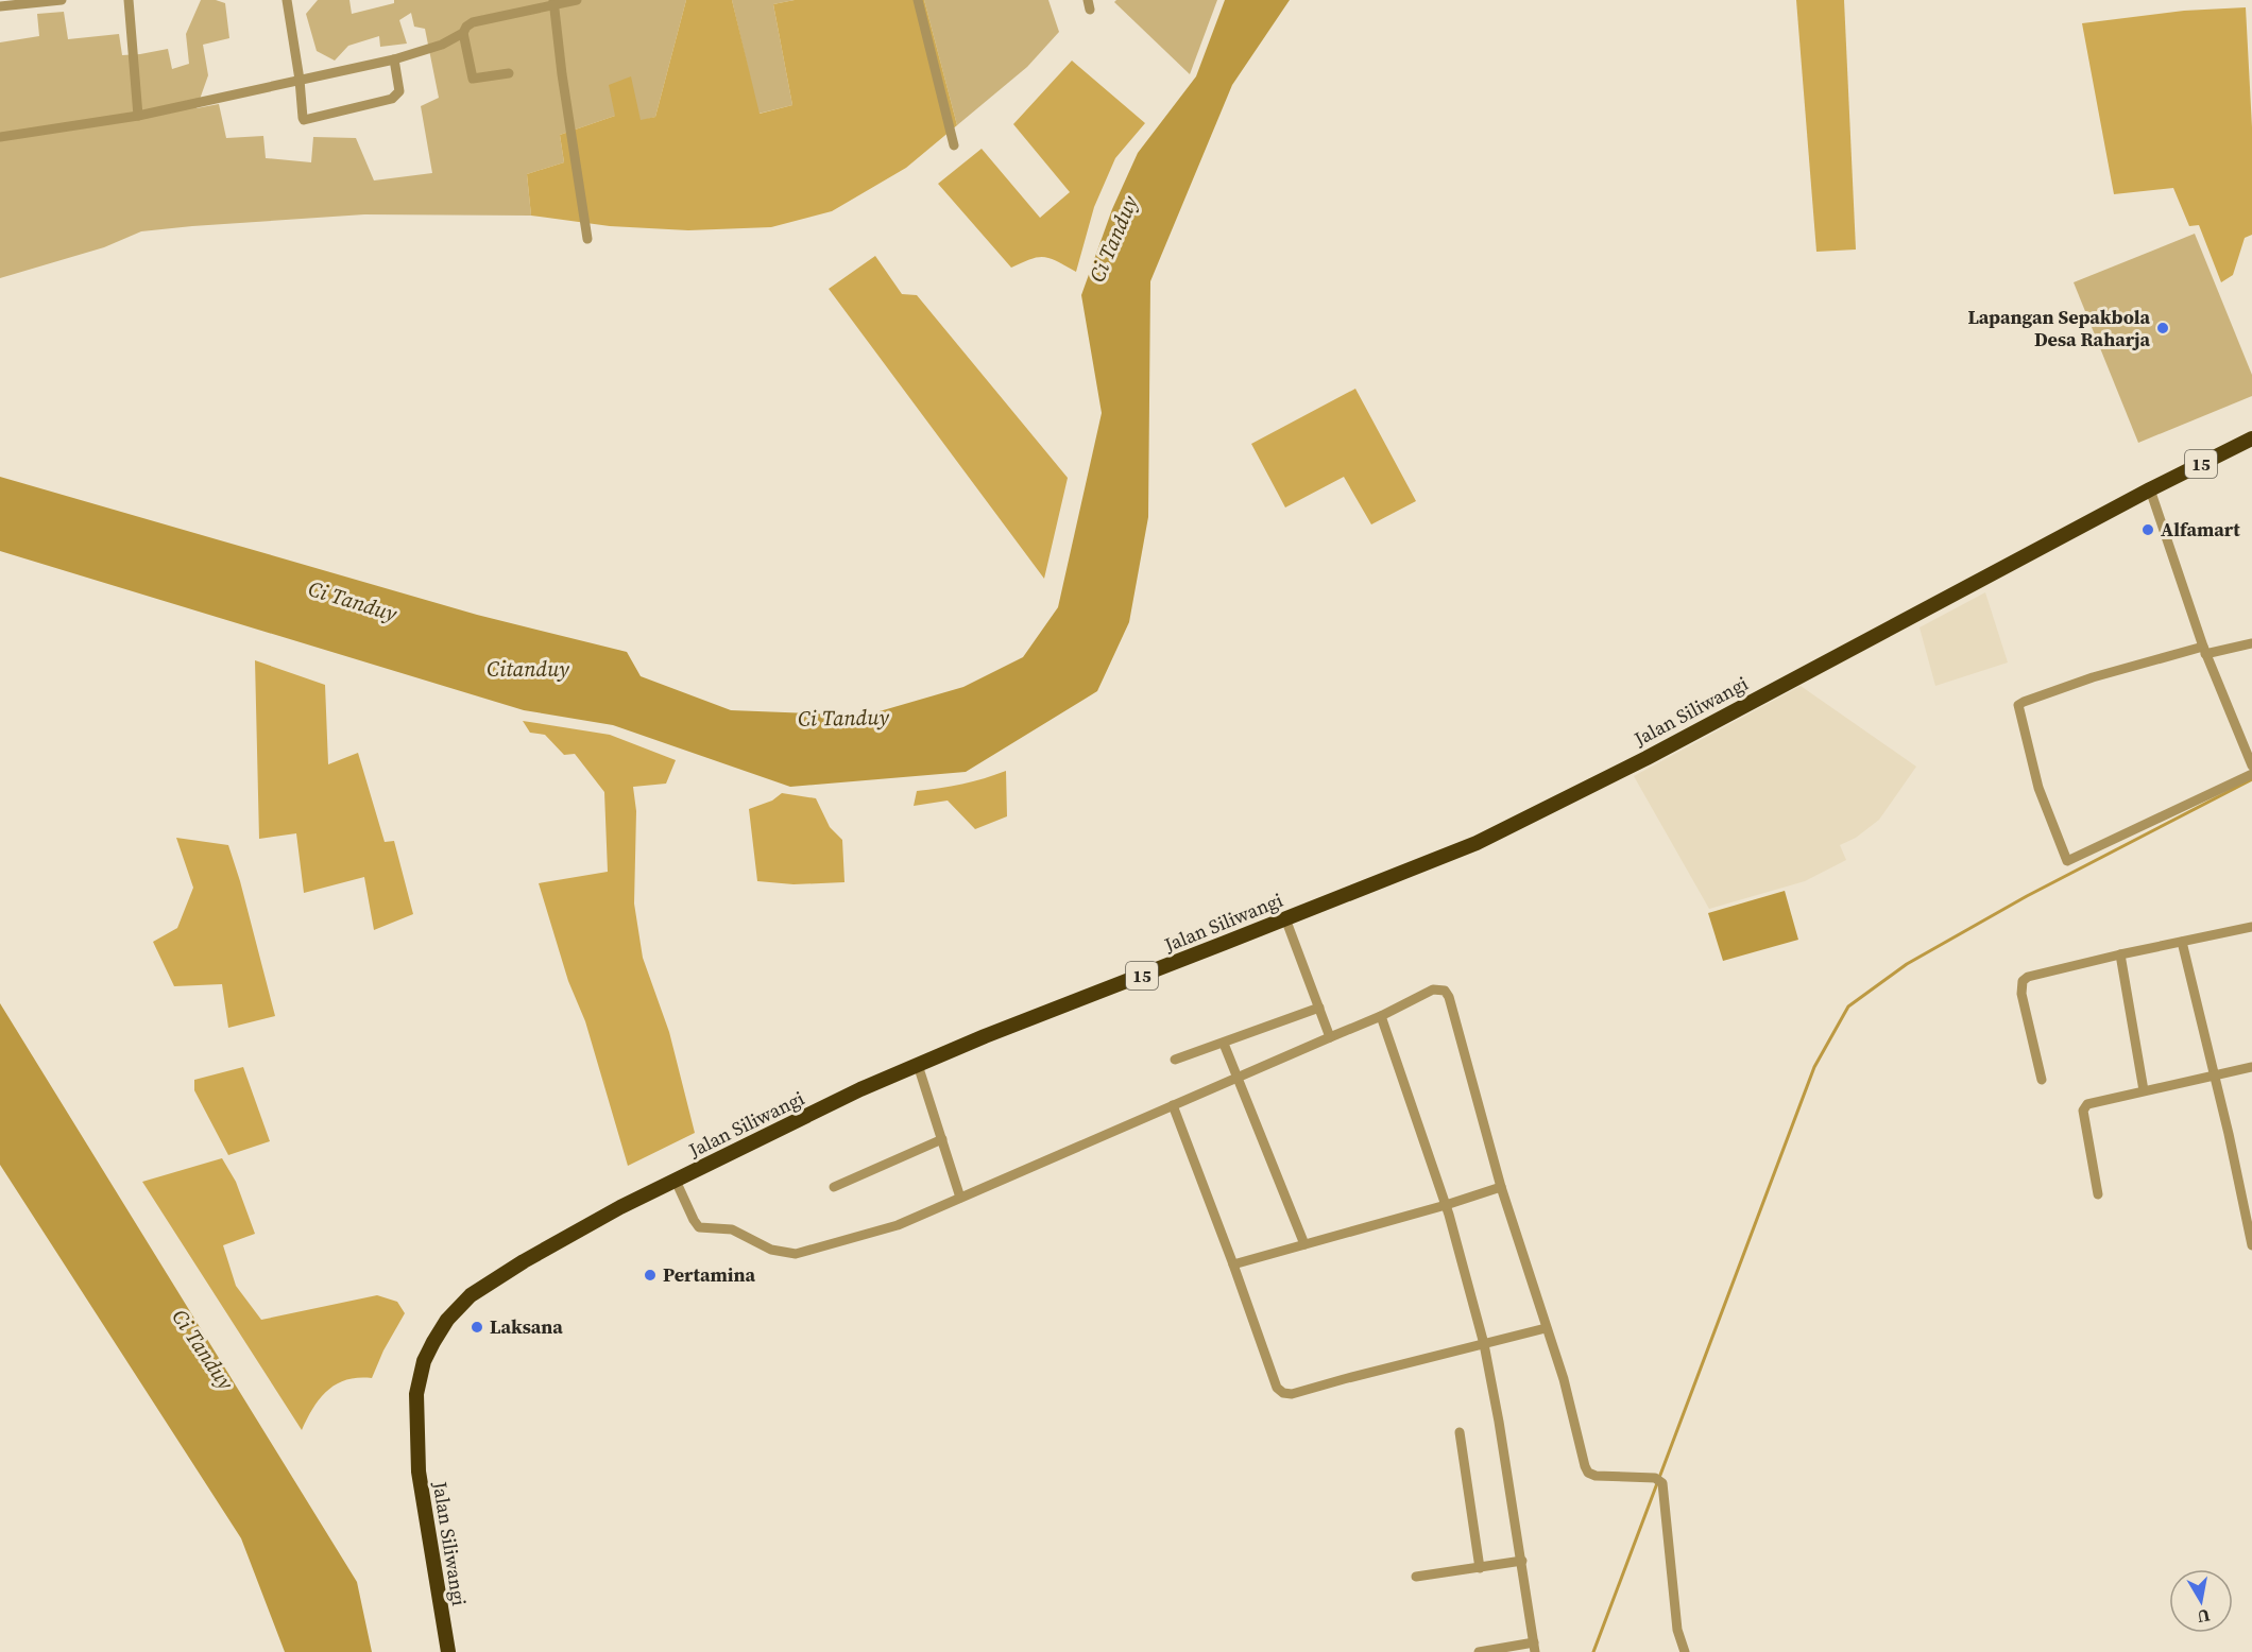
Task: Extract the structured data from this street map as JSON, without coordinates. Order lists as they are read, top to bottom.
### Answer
{
  "streets": {
    "highway": ["15", "Jalan Siliwangi"]
  },
  "water": ["Ci Tanduy", "Citanduy"],
  "places": [
    "Lapangan Sepakbola Desa Raharja",
    "Alfamart",
    "Pertamina",
    "Laksana"
  ],
  "north": "bottom"
}
